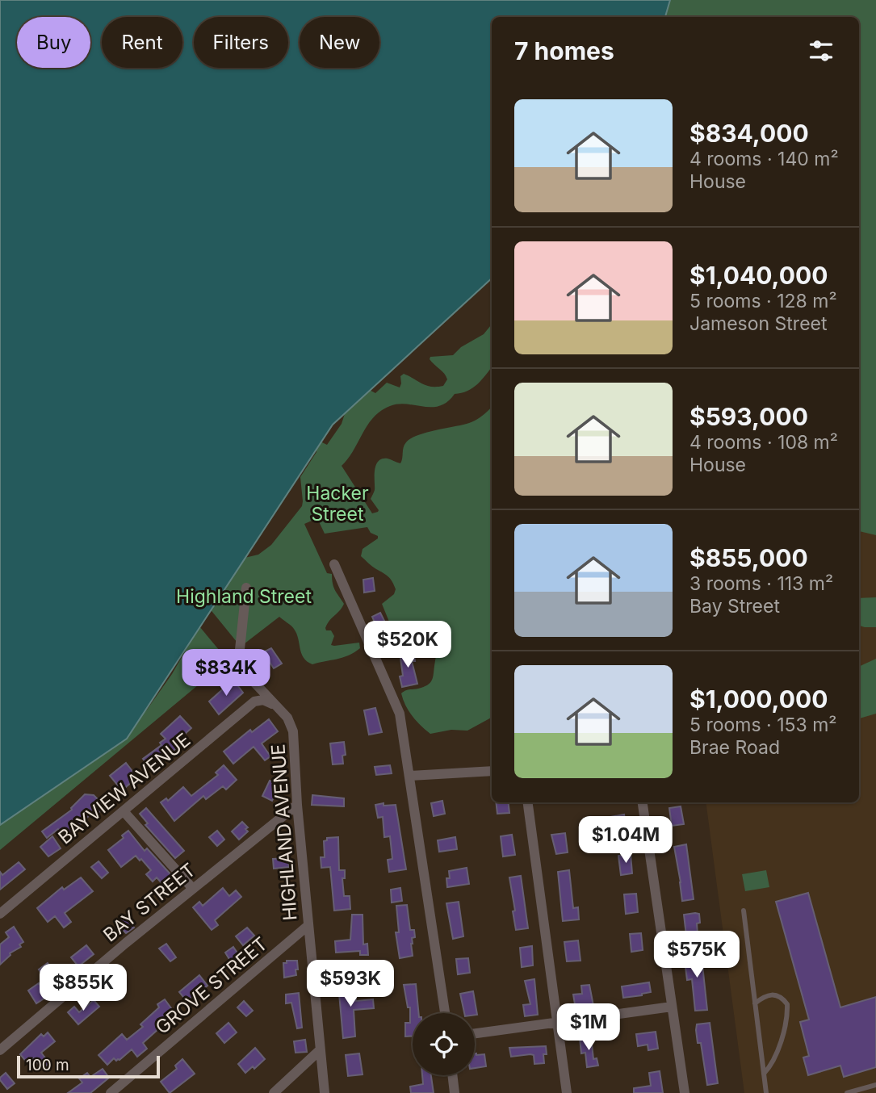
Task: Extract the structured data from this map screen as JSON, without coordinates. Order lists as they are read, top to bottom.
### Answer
{
  "streets": {
    "street": [
      "BAYVIEW AVENUE",
      "HIGHLAND AVENUE",
      "BAY STREET",
      "GROVE STREET"
    ]
  },
  "crossings": [
    ["BAYVIEW AVENUE", "HIGHLAND AVENUE"],
    ["HIGHLAND AVENUE", "BAY STREET"],
    ["HIGHLAND AVENUE", "GROVE STREET"]
  ],
  "parks": ["Hacker Street", "Highland Street"],
  "scale_bar": "100 m",
  "page": {
    "chip": [
      "Buy",
      "Rent",
      "Filters",
      "New"
    ],
    "heading": "7 homes",
    "list": [
      {
        "name": "$834,000",
        "note": "4 rooms · 140 m² · House"
      },
      {
        "name": "$1,040,000",
        "note": "5 rooms · 128 m² · Jameson Street"
      },
      {
        "name": "$593,000",
        "note": "4 rooms · 108 m² · House"
      },
      {
        "name": "$855,000",
        "note": "3 rooms · 113 m² · Bay Street"
      },
      {
        "name": "$1,000,000",
        "note": "5 rooms · 153 m² · Brae Road"
      }
    ],
    "price": [
      "$520K",
      "$834K",
      "$1.04M",
      "$575K",
      "$593K",
      "$855K",
      "$1M"
    ],
    "scale": "100 m"
  }
}
